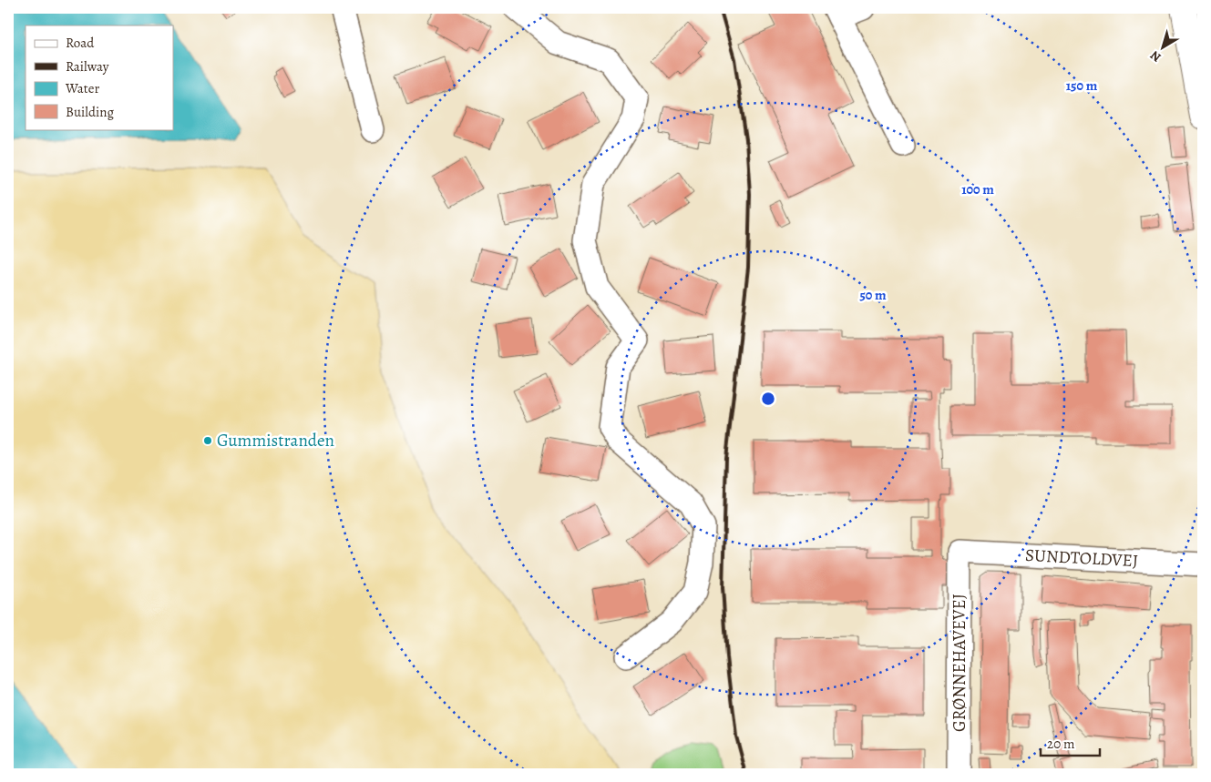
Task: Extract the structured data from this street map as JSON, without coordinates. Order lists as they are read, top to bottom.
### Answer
{
  "streets": {
    "street": ["SUNDTOLDVEJ", "GRØNNEHAVEVEJ"]
  },
  "crossings": [
    ["SUNDTOLDVEJ", "GRØNNEHAVEVEJ"]
  ],
  "places": ["Gummistranden"],
  "legend": [
    "Road",
    "Railway",
    "Water",
    "Building"
  ],
  "scale_bar": "20 m",
  "north": "bottom left",
  "rings": ["150 m", "100 m", "50 m"]
}
